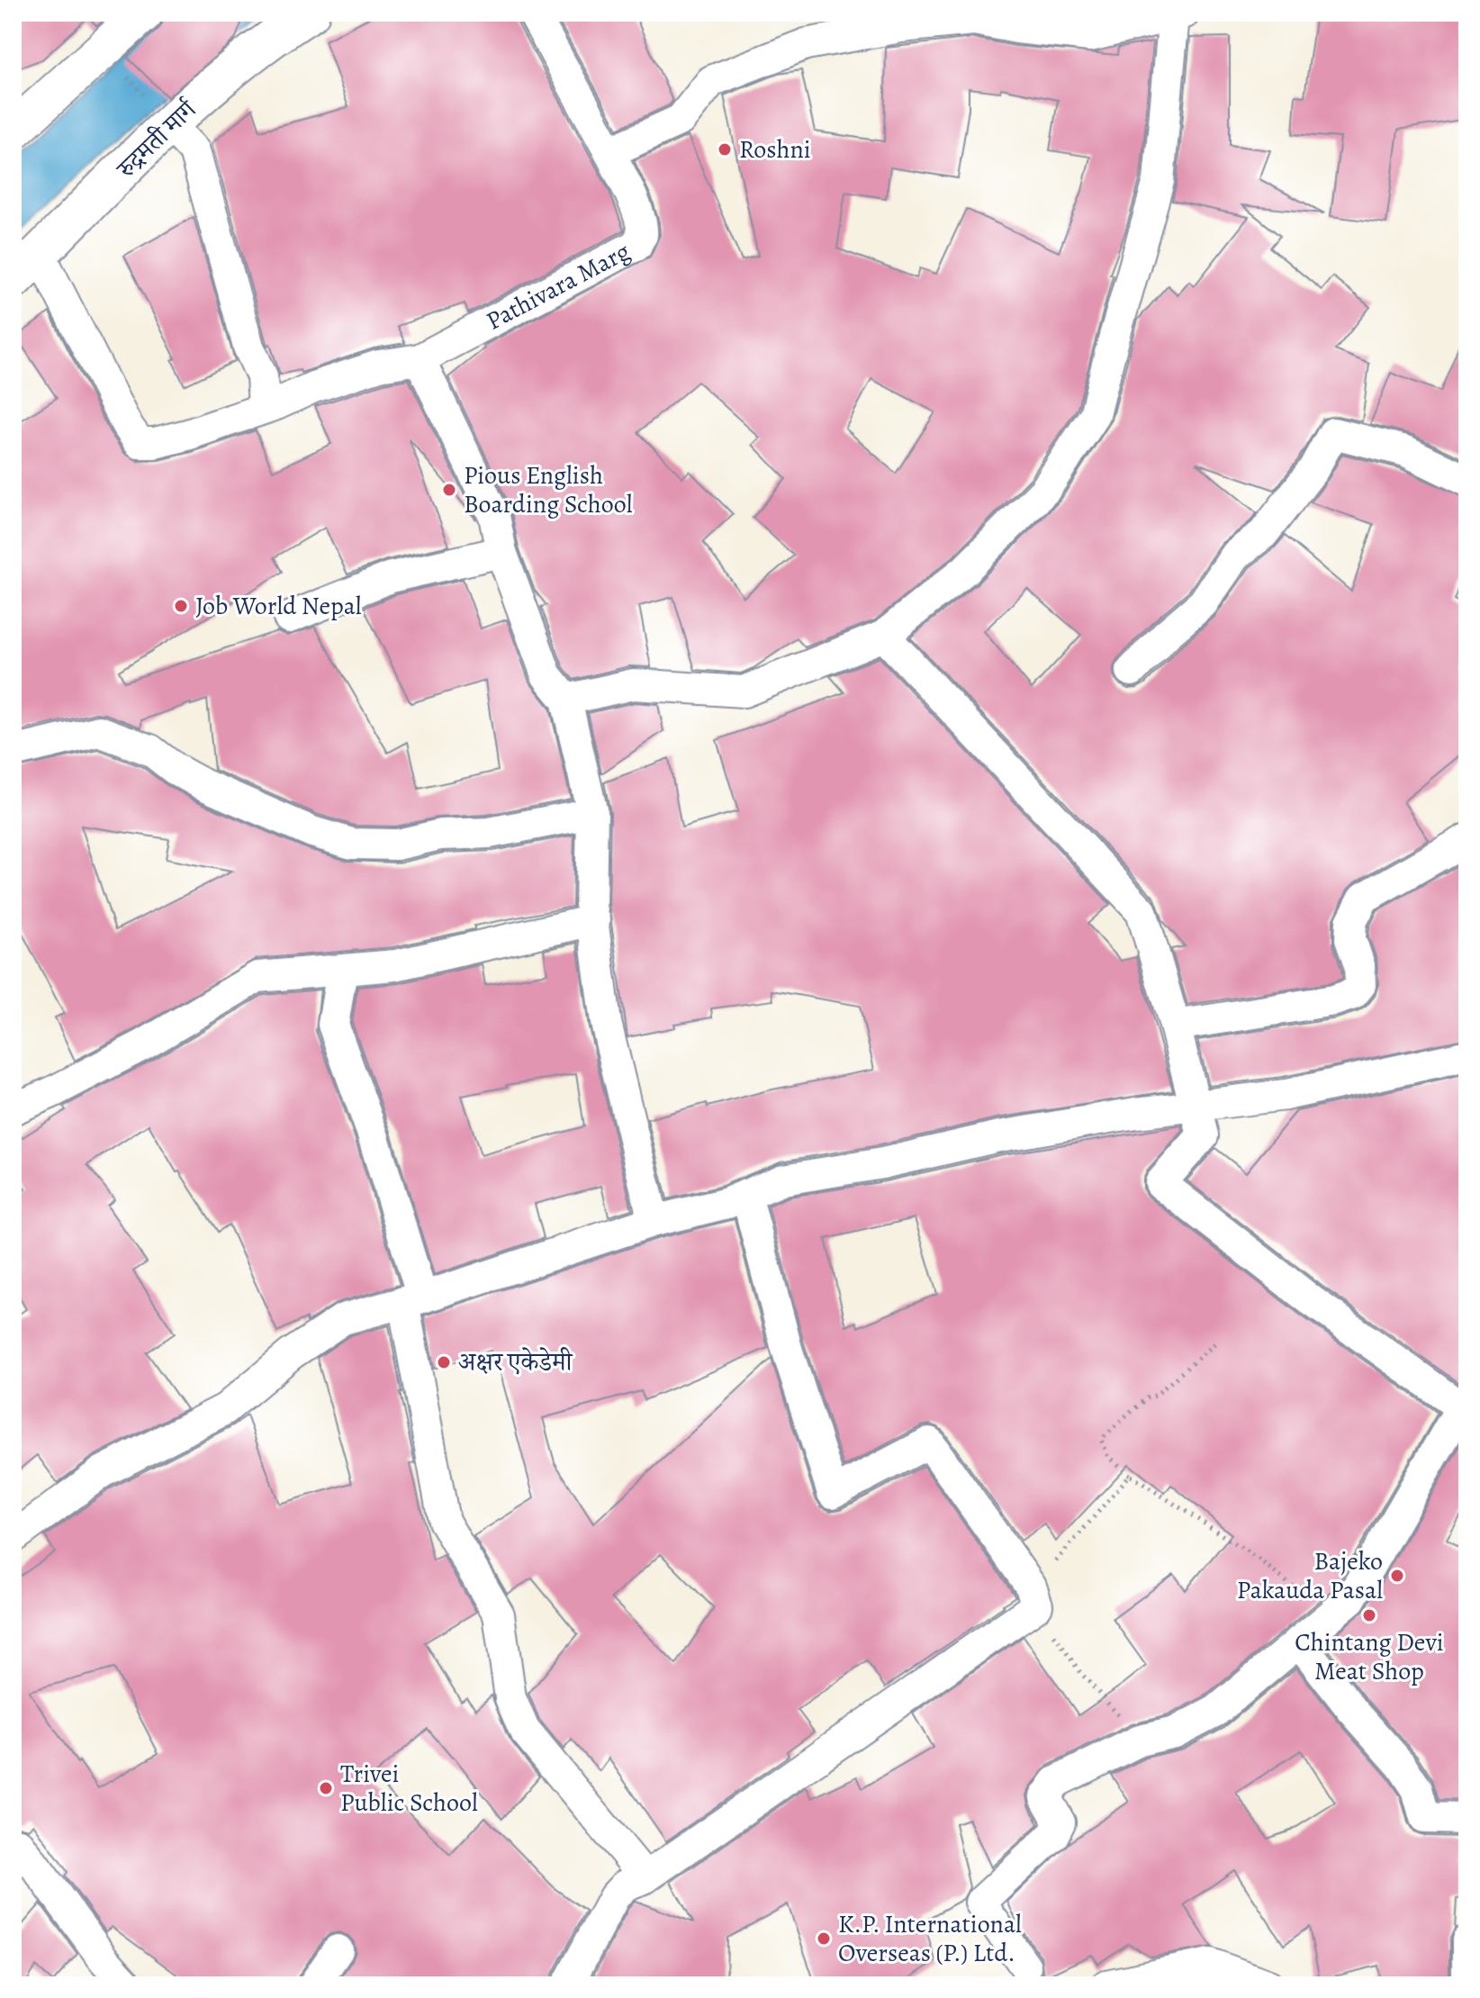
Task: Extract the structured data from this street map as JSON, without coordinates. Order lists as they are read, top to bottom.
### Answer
{
  "streets": {
    "street": ["रुद्रमती मार्ग", "Pathivara Marg"]
  },
  "places": [
    "Roshni",
    "Pious English Boarding School",
    "Job World Nepal",
    "अक्षर एकेडेमी",
    "Bajeko Pakauda Pasal",
    "Chintang Devi Meat Shop",
    "Trivei Public School",
    "K.P. International Overseas (P.) Ltd."
  ]
}
